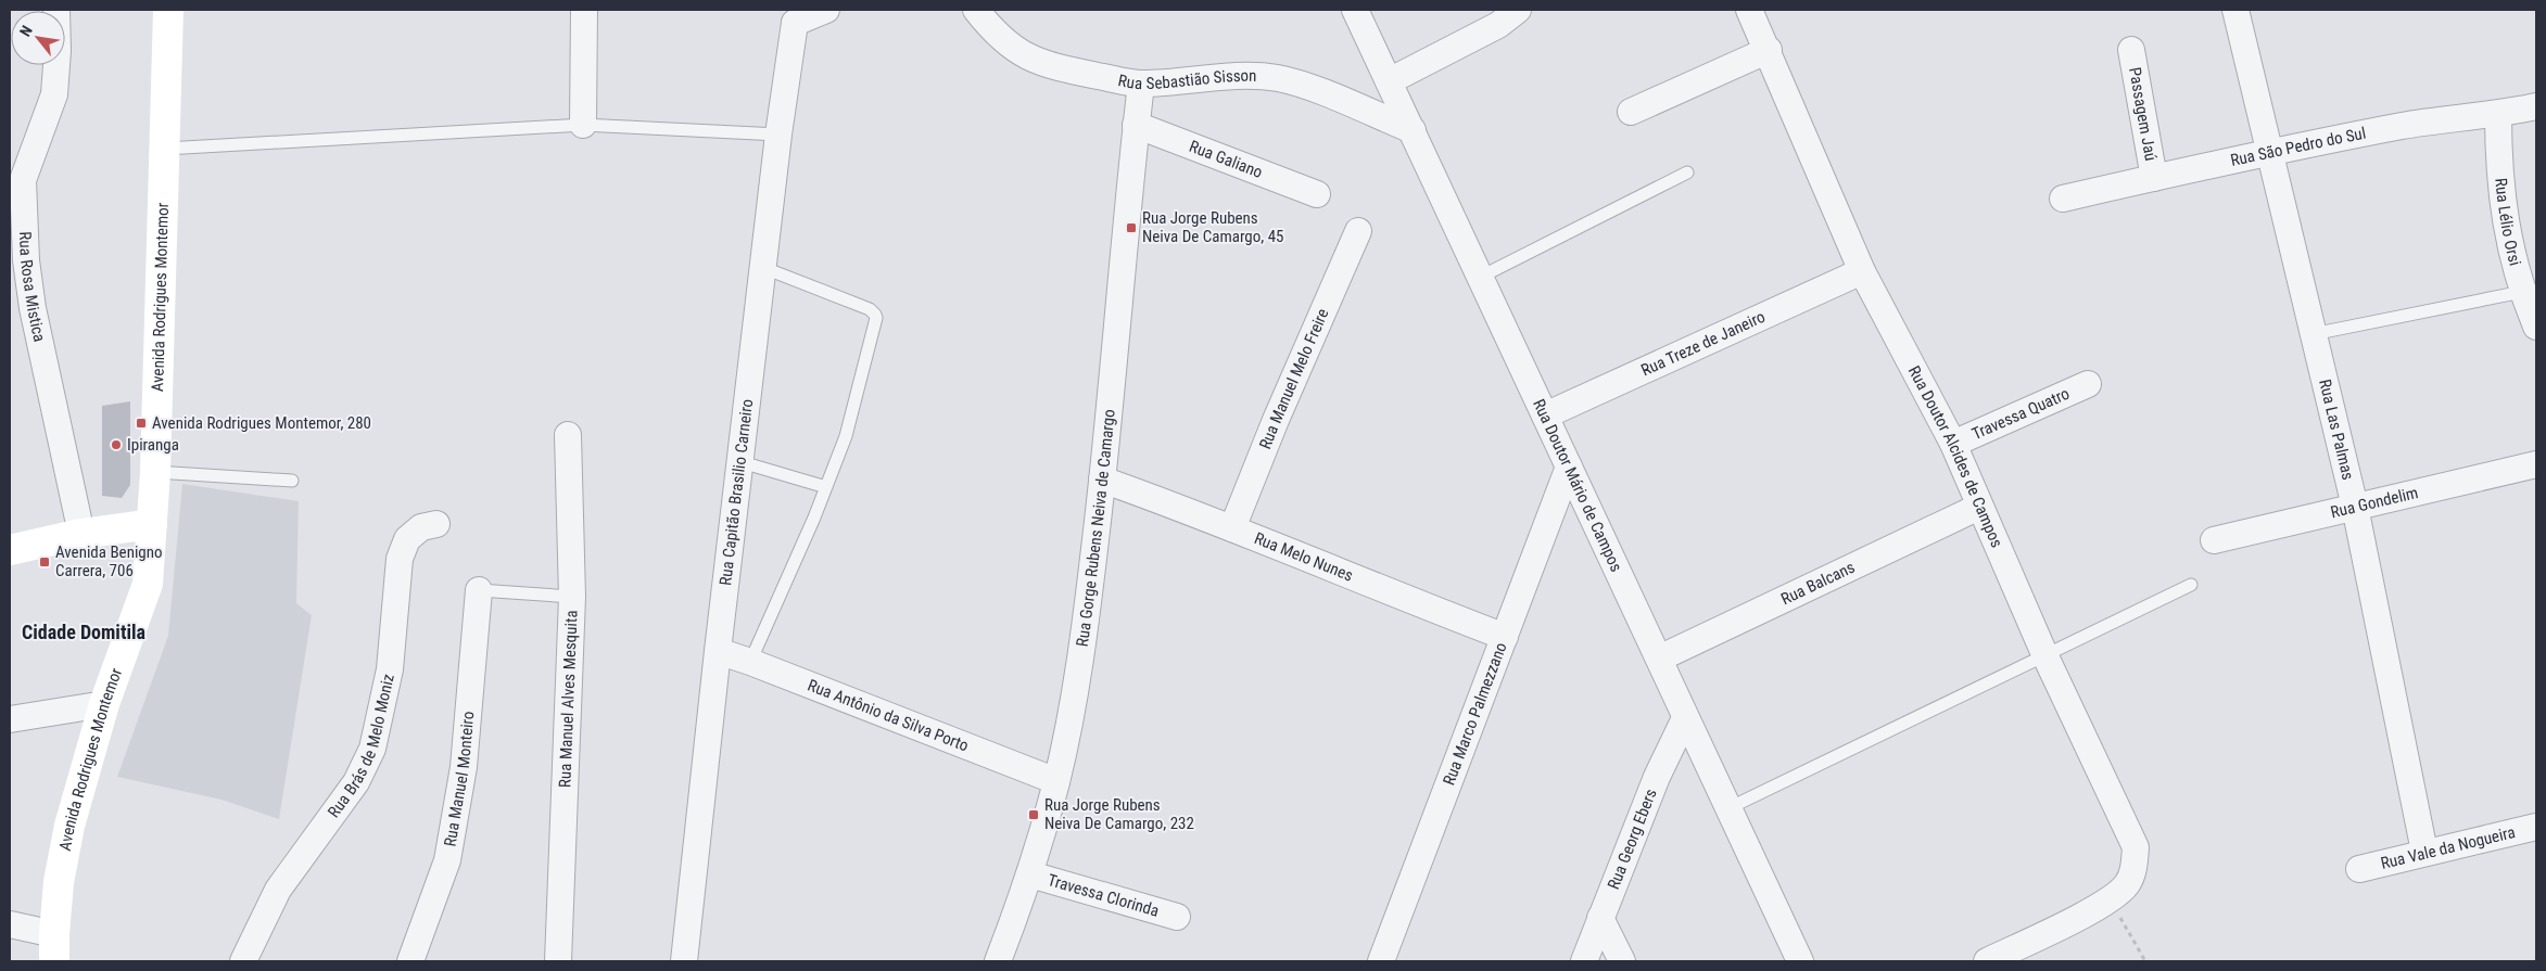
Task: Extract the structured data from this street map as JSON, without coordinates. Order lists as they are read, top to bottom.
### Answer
{
  "streets": {
    "street": [
      "Rua Sebastião Sisson",
      "Passagem Jaú",
      "Rua São Pedro do Sul",
      "Rua Galiano",
      "Rua Lélio Orsi",
      "Rua Rosa Mistica",
      "Avenida Rodrigues Montemor",
      "Rua Treze de Janeiro",
      "Rua Manuel Melo Freire",
      "Travessa Quatro",
      "Rua Las Palmas",
      "Rua Doutor Alcides de Campos",
      "Rua Doutor Mário de Campos",
      "Rua Capitão Brasilio Carneiro",
      "Rua Gondelim",
      "Rua Gorge Rubens Neiva de Camargo",
      "Rua Melo Nunes",
      "Rua Balcans",
      "Rua Manuel Alves Mesquita",
      "Rua Marco Palmezzano",
      "Rua Antônio da Silva Porto",
      "Rua Brás de Melo Moniz",
      "Rua Manuel Monteiro",
      "Rua Georg Ebers",
      "Rua Vale da Nogueira",
      "Travessa Clorinda"
    ]
  },
  "crossings": [
    ["Rua Sebastião Sisson", "Rua Doutor Mário de Campos"],
    ["Rua Sebastião Sisson", "Rua Gorge Rubens Neiva de Camargo"],
    ["Passagem Jaú", "Rua São Pedro do Sul"],
    ["Rua São Pedro do Sul", "Rua Lélio Orsi"],
    ["Rua São Pedro do Sul", "Rua Las Palmas"],
    ["Rua Galiano", "Rua Gorge Rubens Neiva de Camargo"],
    ["Rua Treze de Janeiro", "Rua Doutor Alcides de Campos"],
    ["Rua Treze de Janeiro", "Rua Doutor Mário de Campos"],
    ["Rua Manuel Melo Freire", "Rua Melo Nunes"],
    ["Travessa Quatro", "Rua Doutor Alcides de Campos"],
    ["Rua Las Palmas", "Rua Gondelim"],
    ["Rua Las Palmas", "Rua Vale da Nogueira"],
    ["Rua Doutor Alcides de Campos", "Rua Balcans"],
    ["Rua Doutor Mário de Campos", "Rua Balcans"],
    ["Rua Doutor Mário de Campos", "Rua Marco Palmezzano"],
    ["Rua Doutor Mário de Campos", "Rua Georg Ebers"],
    ["Rua Capitão Brasilio Carneiro", "Rua Antônio da Silva Porto"],
    ["Rua Gorge Rubens Neiva de Camargo", "Rua Melo Nunes"],
    ["Rua Gorge Rubens Neiva de Camargo", "Rua Antônio da Silva Porto"],
    ["Rua Gorge Rubens Neiva de Camargo", "Travessa Clorinda"],
    ["Rua Melo Nunes", "Rua Marco Palmezzano"]
  ],
  "districts": ["Cidade Domitila"],
  "places": {
    "transit": [
      "Rua Jorge Rubens Neiva De Camargo, 45",
      "Avenida Rodrigues Montemor, 280",
      "Avenida Benigno Carrera, 706",
      "Rua Jorge Rubens Neiva De Camargo, 232"
    ],
    "other": ["Ipiranga"]
  },
  "north": "top left"
}
